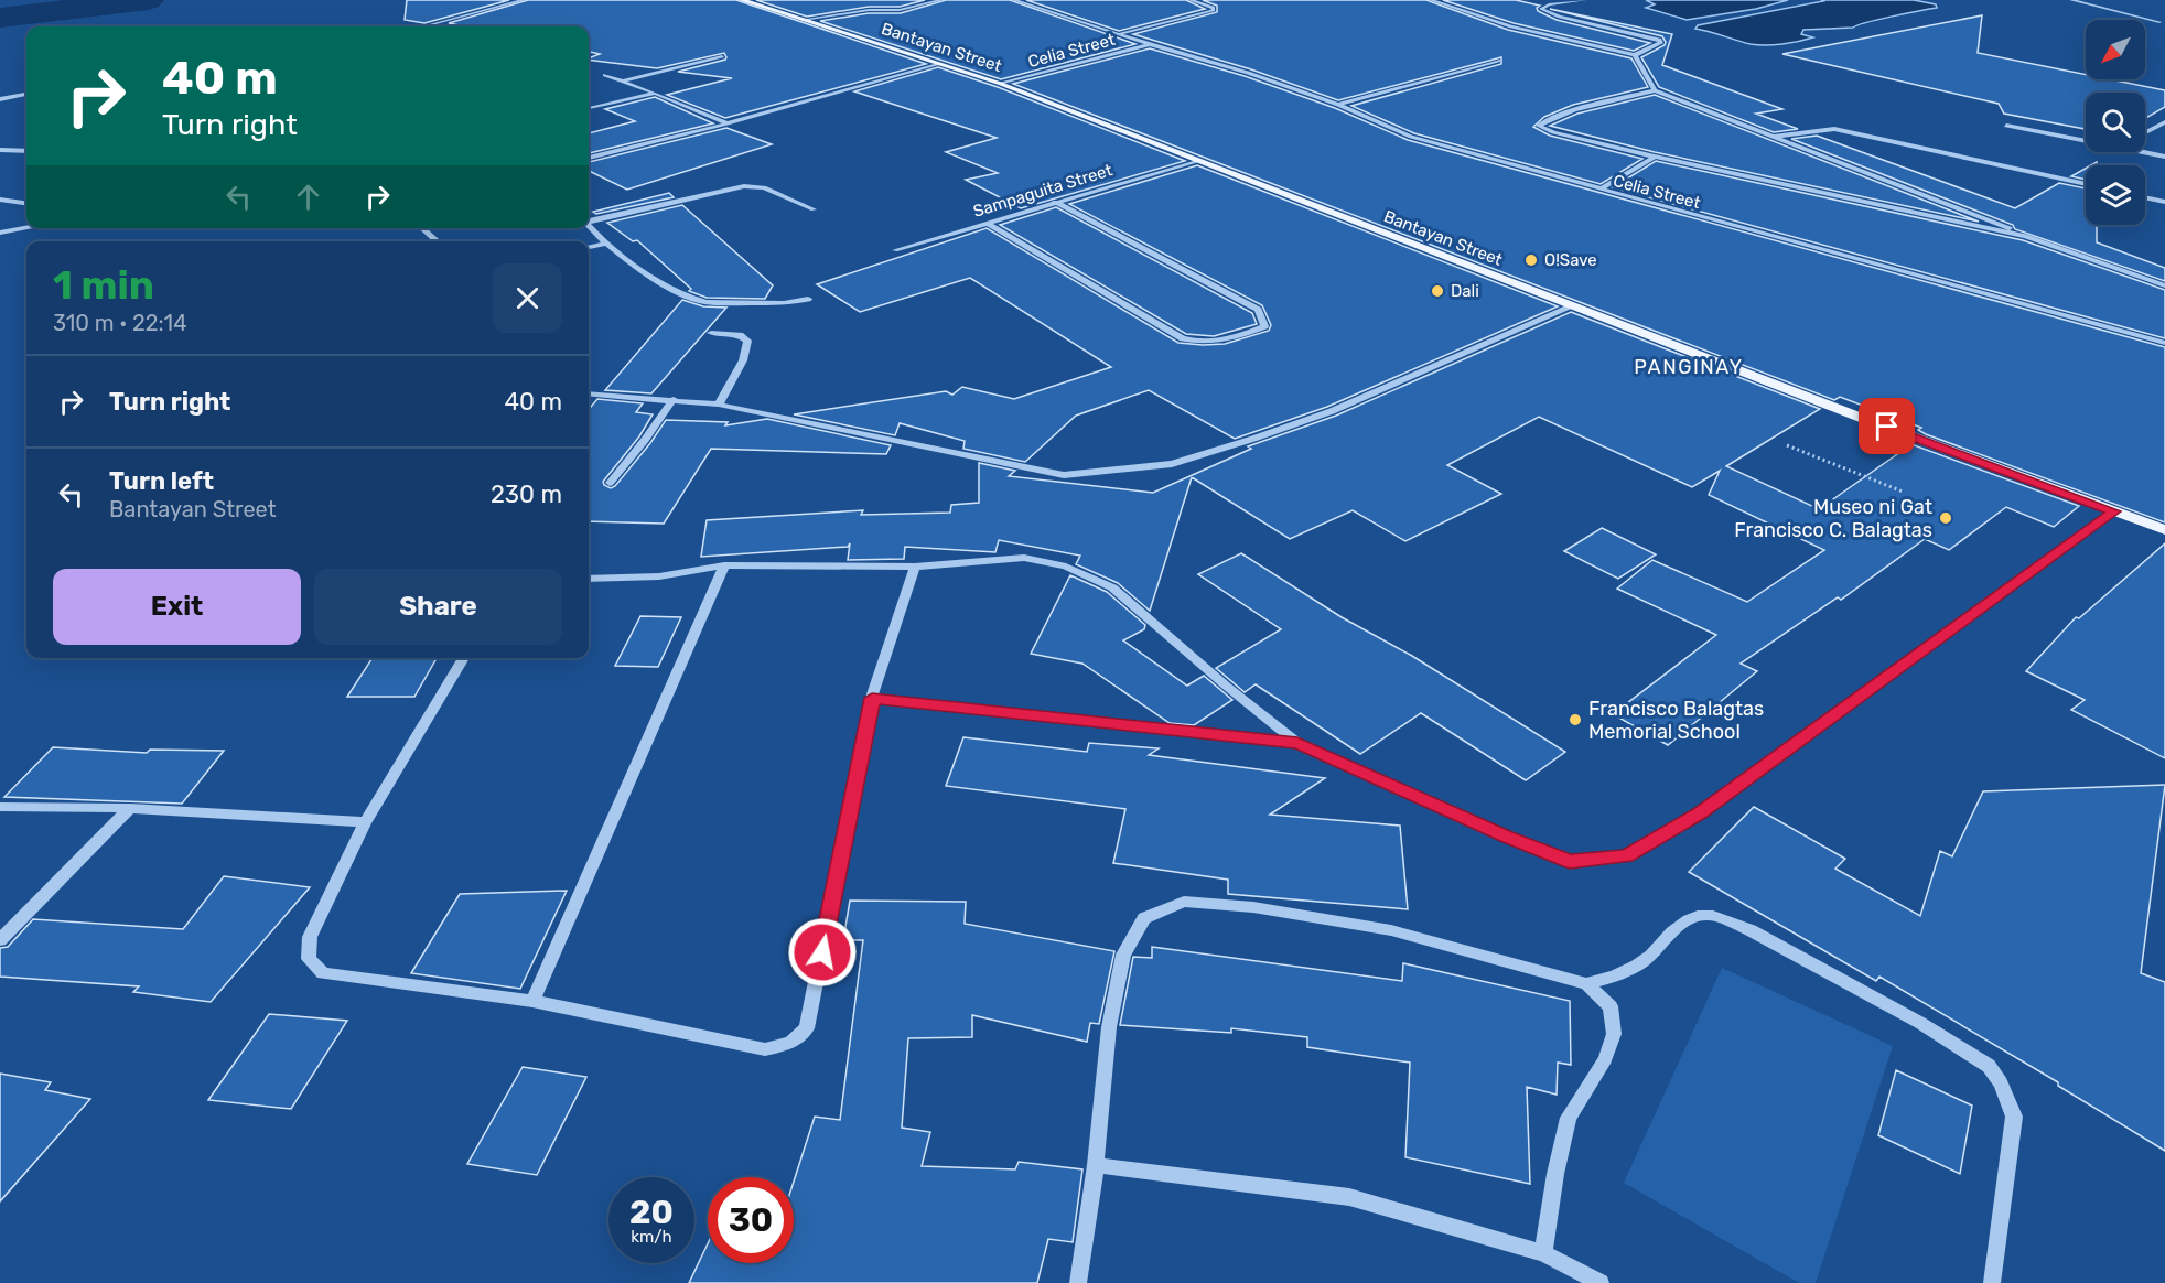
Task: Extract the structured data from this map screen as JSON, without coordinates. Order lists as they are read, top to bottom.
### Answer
{
  "streets": {
    "main road": ["Bantayan Street"],
    "street": ["Celia Street", "Sampaguita Street"]
  },
  "crossings": [
    ["Bantayan Street", "Celia Street"],
    ["Bantayan Street", "Sampaguita Street"]
  ],
  "districts": ["PANGINAY"],
  "places": [
    "O!Save",
    "Dali",
    "Museo ni Gat Francisco C. Balagtas",
    "Francisco Balagtas Memorial School"
  ],
  "north": "bottom left",
  "page": {
    "turn": ["40 m", "Turn right"],
    "heading": ["1 min", "310 m · 22:14"],
    "list": [
      {
        "name": "Turn right",
        "value": "40 m"
      },
      {
        "name": "Turn left",
        "note": "Bantayan Street",
        "value": "230 m"
      }
    ],
    "buttons": ["Exit", "Share"],
    "speed": "20 km/h",
    "limit": "30"
  }
}
